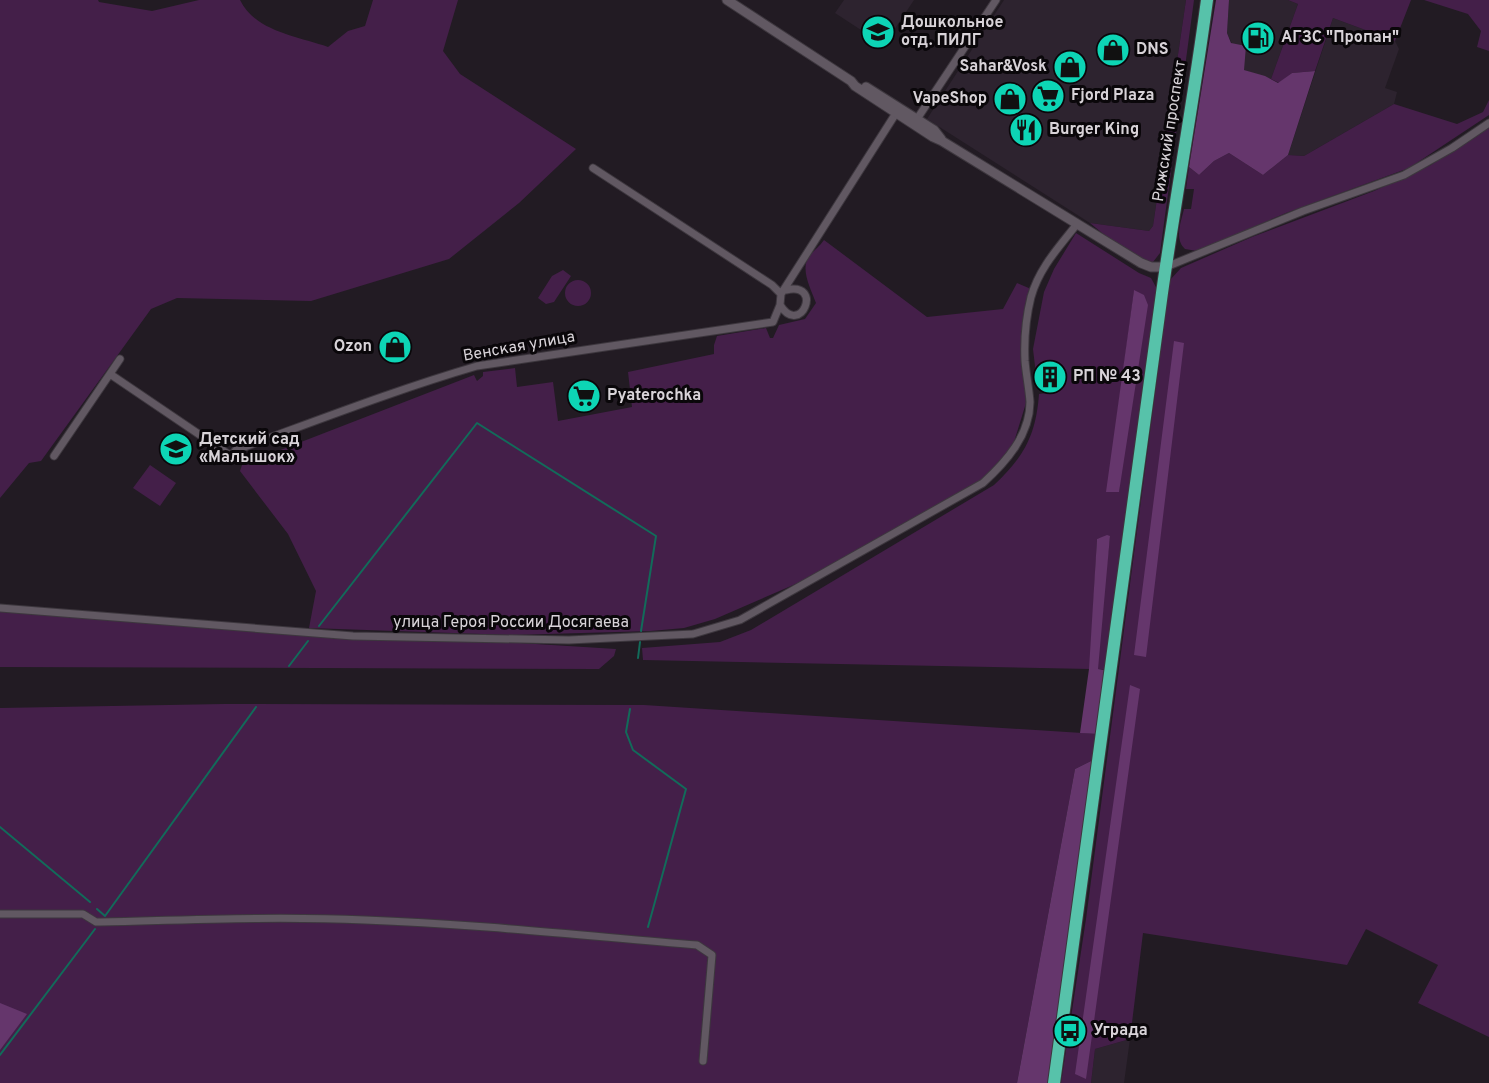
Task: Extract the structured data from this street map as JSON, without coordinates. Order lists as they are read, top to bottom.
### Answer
{
  "streets": {
    "highway": ["Рижский проспект"],
    "street": ["Венская улица", "улица Героя России Досягаева"]
  },
  "places": {
    "school or university": ["Дошкольное отд. ПИЛГ", "Детский сад «Малышок»"],
    "fuel station": ["АГЗС \"Пропан\""],
    "shop": [
      "DNS",
      "Sahar&Vosk",
      "VapeShop",
      "Ozon"
    ],
    "supermarket": ["Fjord Plaza", "Pyaterochka"],
    "restaurant": ["Burger King"],
    "building": ["РП № 43"],
    "bus stop": ["Уграда"]
  }
}
